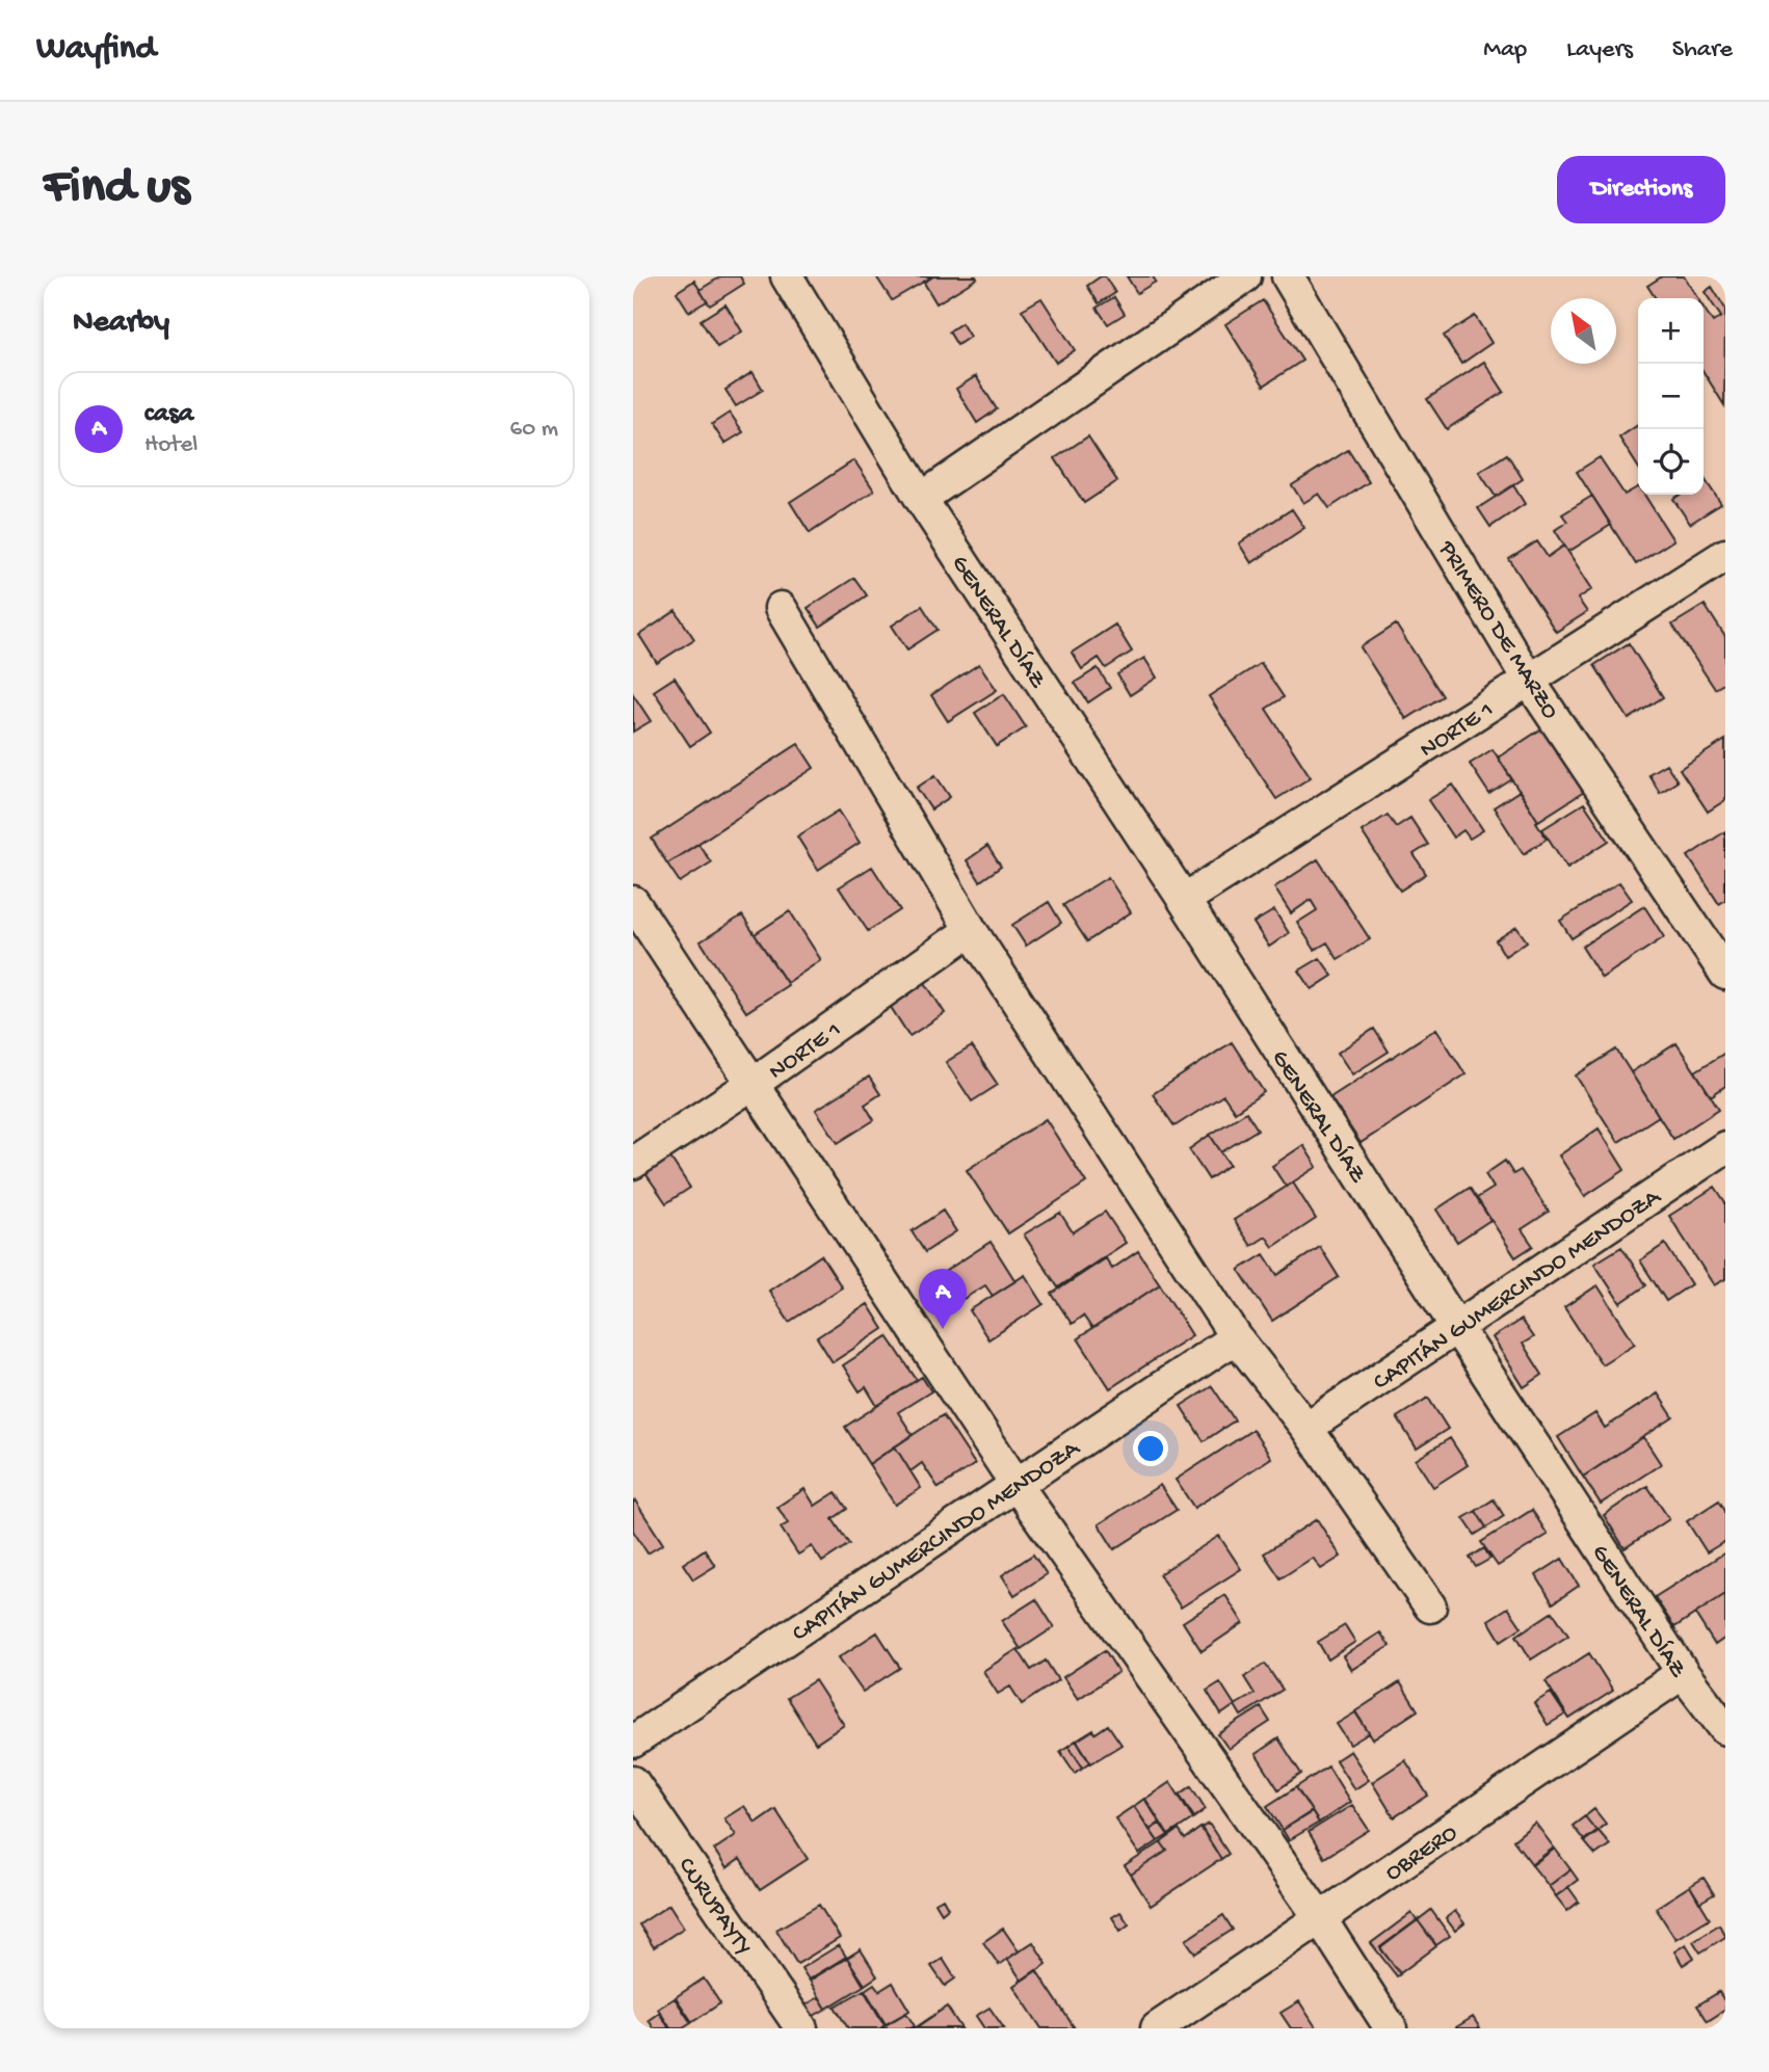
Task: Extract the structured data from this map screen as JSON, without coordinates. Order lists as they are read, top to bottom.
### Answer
{
  "streets": {
    "street": [
      "GENERAL DÍAZ",
      "PRIMERO DE MARZO",
      "NORTE 1",
      "CAPITÁN GUMERCINDO MENDOZA",
      "OBRERO",
      "CURUPAYTY"
    ]
  },
  "crossings": [
    ["GENERAL DÍAZ", "NORTE 1"],
    ["GENERAL DÍAZ", "CAPITÁN GUMERCINDO MENDOZA"],
    ["GENERAL DÍAZ", "OBRERO"],
    ["PRIMERO DE MARZO", "NORTE 1"]
  ],
  "north": "top left",
  "page": {
    "header": "Wayfind",
    "nav": ["Map", "Layers", "Share"],
    "buttons": "Directions",
    "title": "Find us",
    "heading": "Nearby",
    "map_buttons": ["+", "−"],
    "list": [
      {
        "mark": "A",
        "name": "casa",
        "note": "Hotel",
        "value": "60 m"
      }
    ],
    "pins": "A"
  }
}
